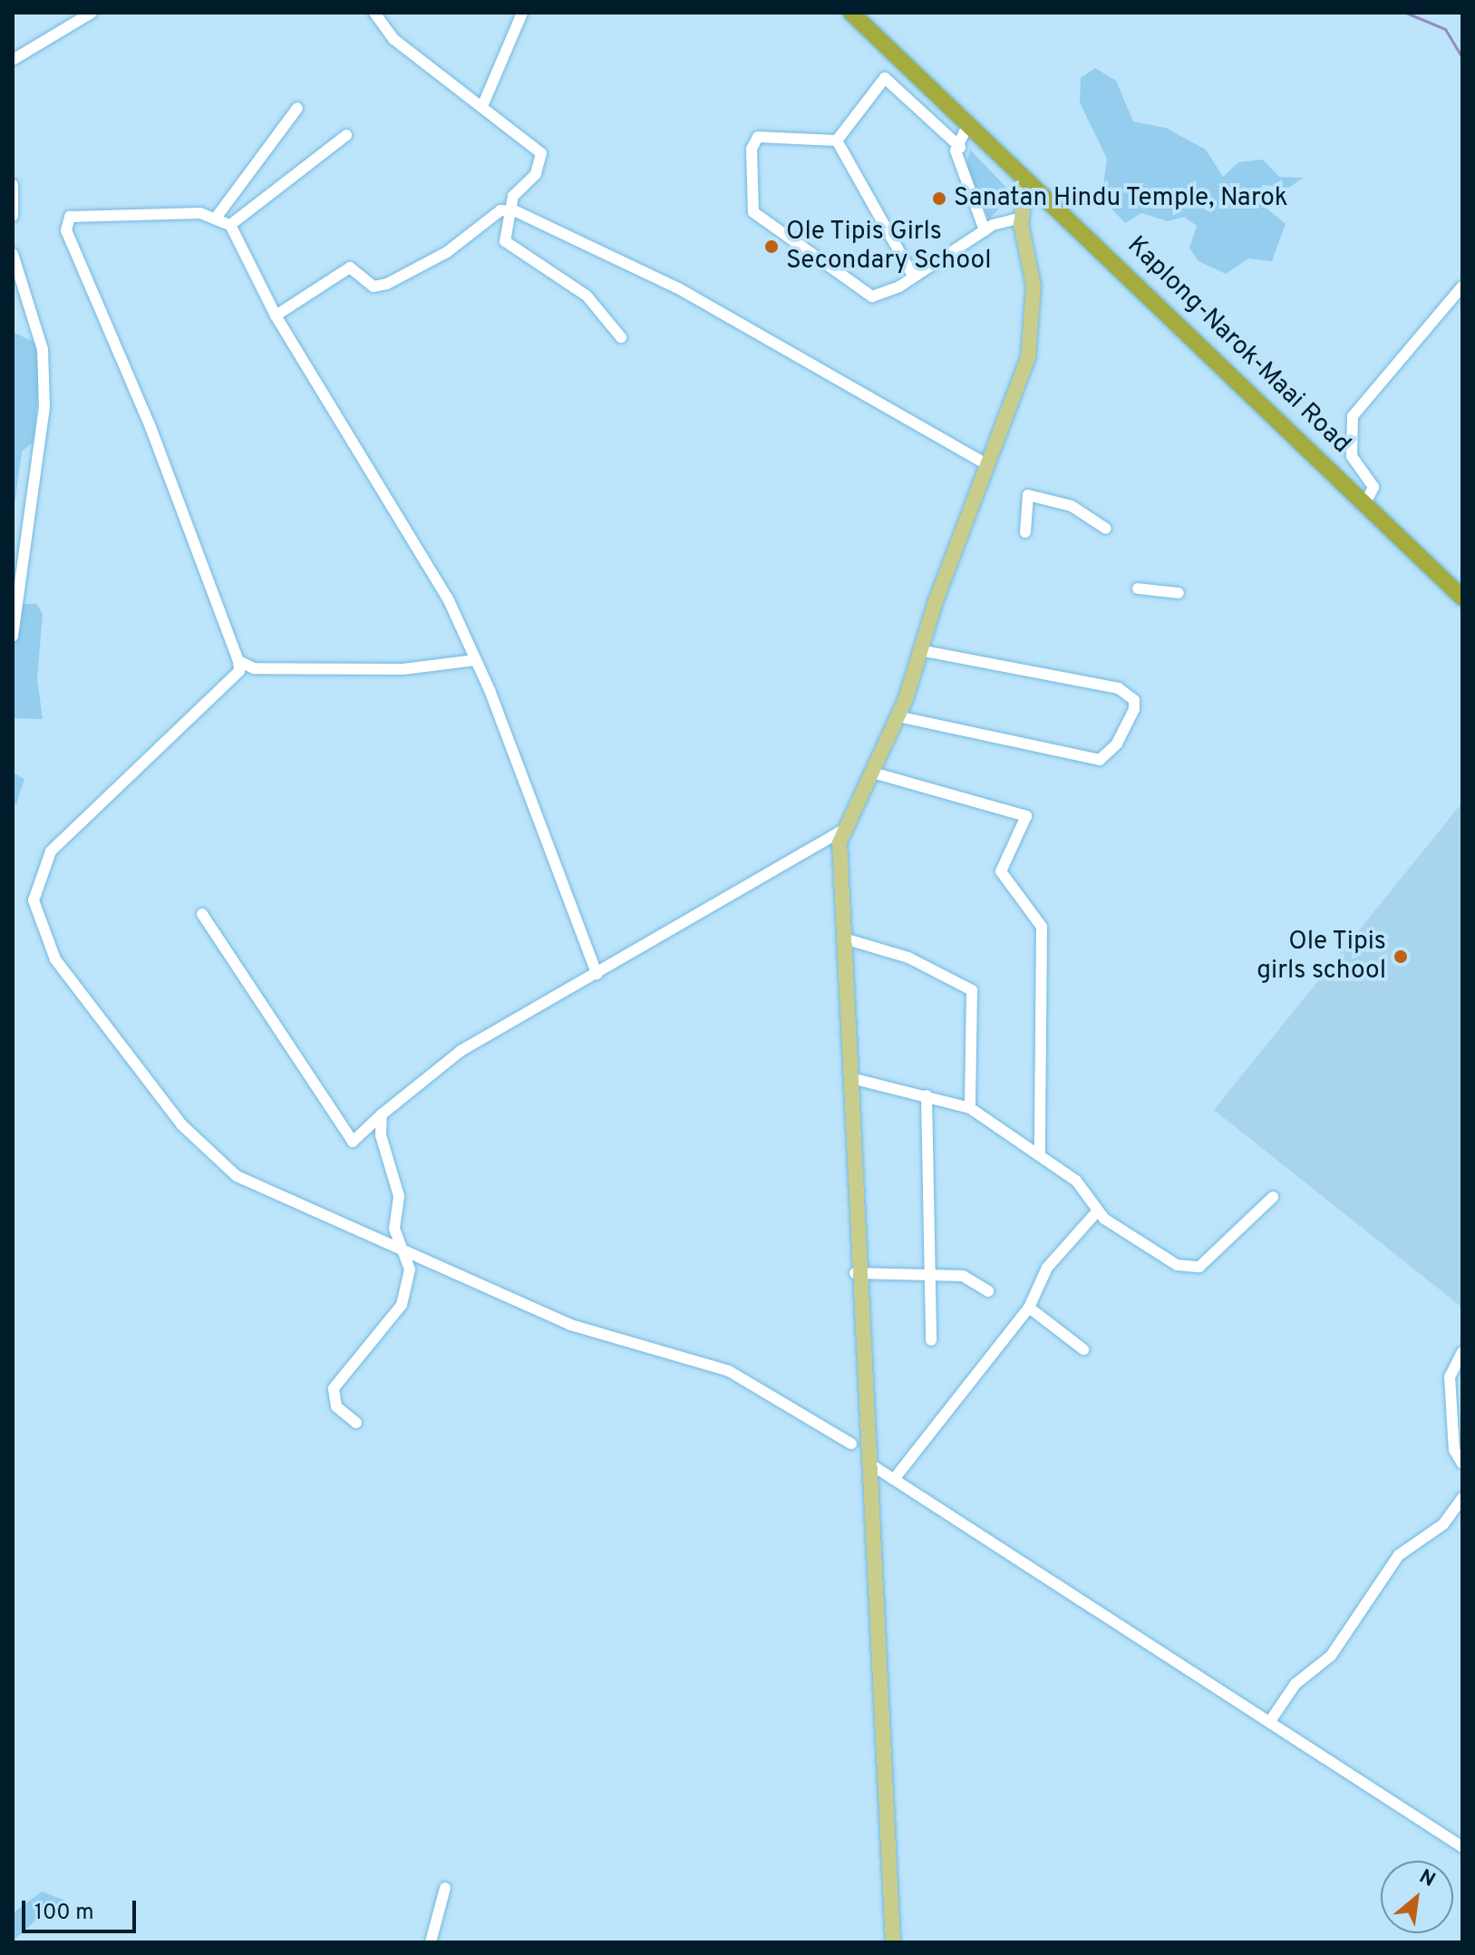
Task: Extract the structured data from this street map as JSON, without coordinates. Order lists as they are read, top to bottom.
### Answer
{
  "streets": {
    "highway": ["Kaplong-Narok-Maai Road"]
  },
  "places": ["Sanatan Hindu Temple, Narok", "Ole Tipis Girls Secondary School", "Ole Tipis girls school"],
  "scale_bar": "100 m",
  "north": "top right"
}
